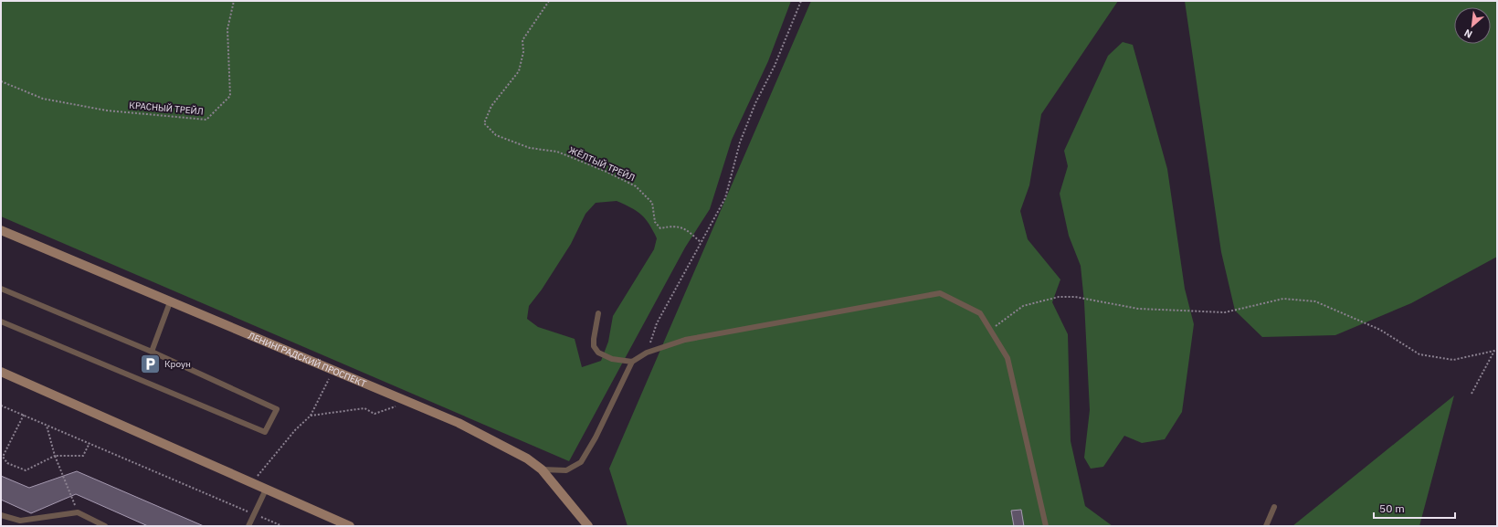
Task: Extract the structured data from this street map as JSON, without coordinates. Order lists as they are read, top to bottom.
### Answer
{
  "streets": {
    "main road": ["ЛЕНИНГРАДСКИЙ ПРОСПЕКТ"],
    "path": ["КРАСНЫЙ ТРЕЙЛ", "ЖЁЛТЫЙ ТРЕЙЛ"]
  },
  "places": {
    "parking": ["Кроун"]
  },
  "scale_bar": "50 m",
  "north": "bottom left"
}
